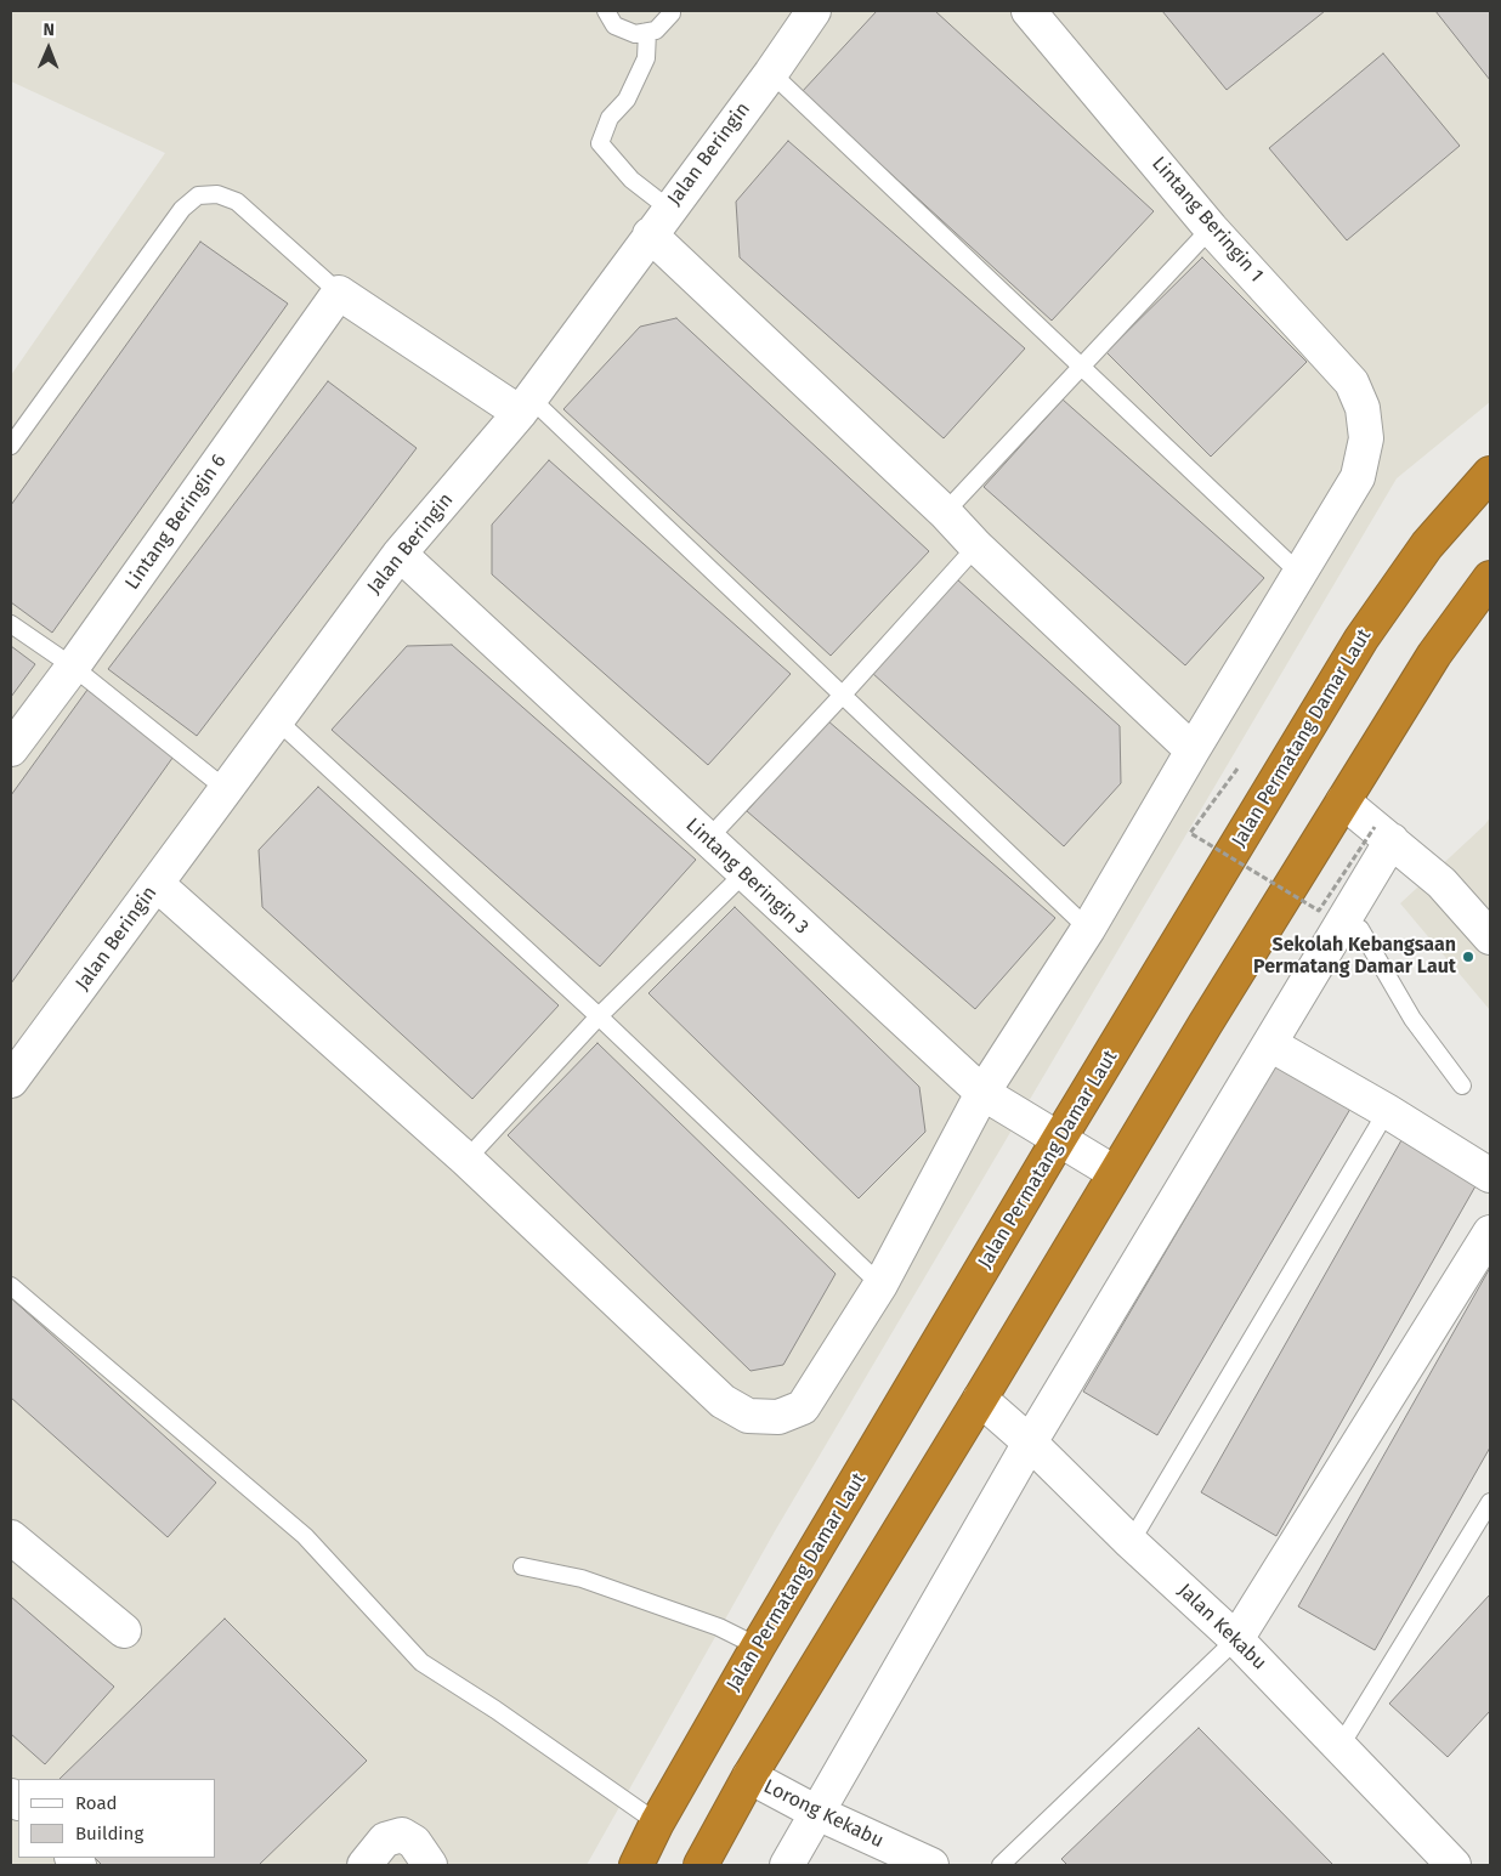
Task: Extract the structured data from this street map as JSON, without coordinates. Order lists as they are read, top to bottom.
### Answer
{
  "streets": {
    "highway": ["Jalan Permatang Damar Laut"],
    "street": [
      "Jalan Beringin",
      "Lintang Beringin 1",
      "Lintang Beringin 6",
      "Lintang Beringin 3",
      "Jalan Kekabu",
      "Lorong Kekabu"
    ]
  },
  "crossings": [
    ["Jalan Beringin", "Lintang Beringin 1"],
    ["Jalan Beringin", "Lintang Beringin 3"],
    ["Lintang Beringin 1", "Lintang Beringin 3"],
    ["Jalan Permatang Damar Laut", "Lintang Beringin 3"]
  ],
  "places": ["Sekolah Kebangsaan Permatang Damar Laut"],
  "legend": ["Road", "Building"],
  "north": "top"
}
